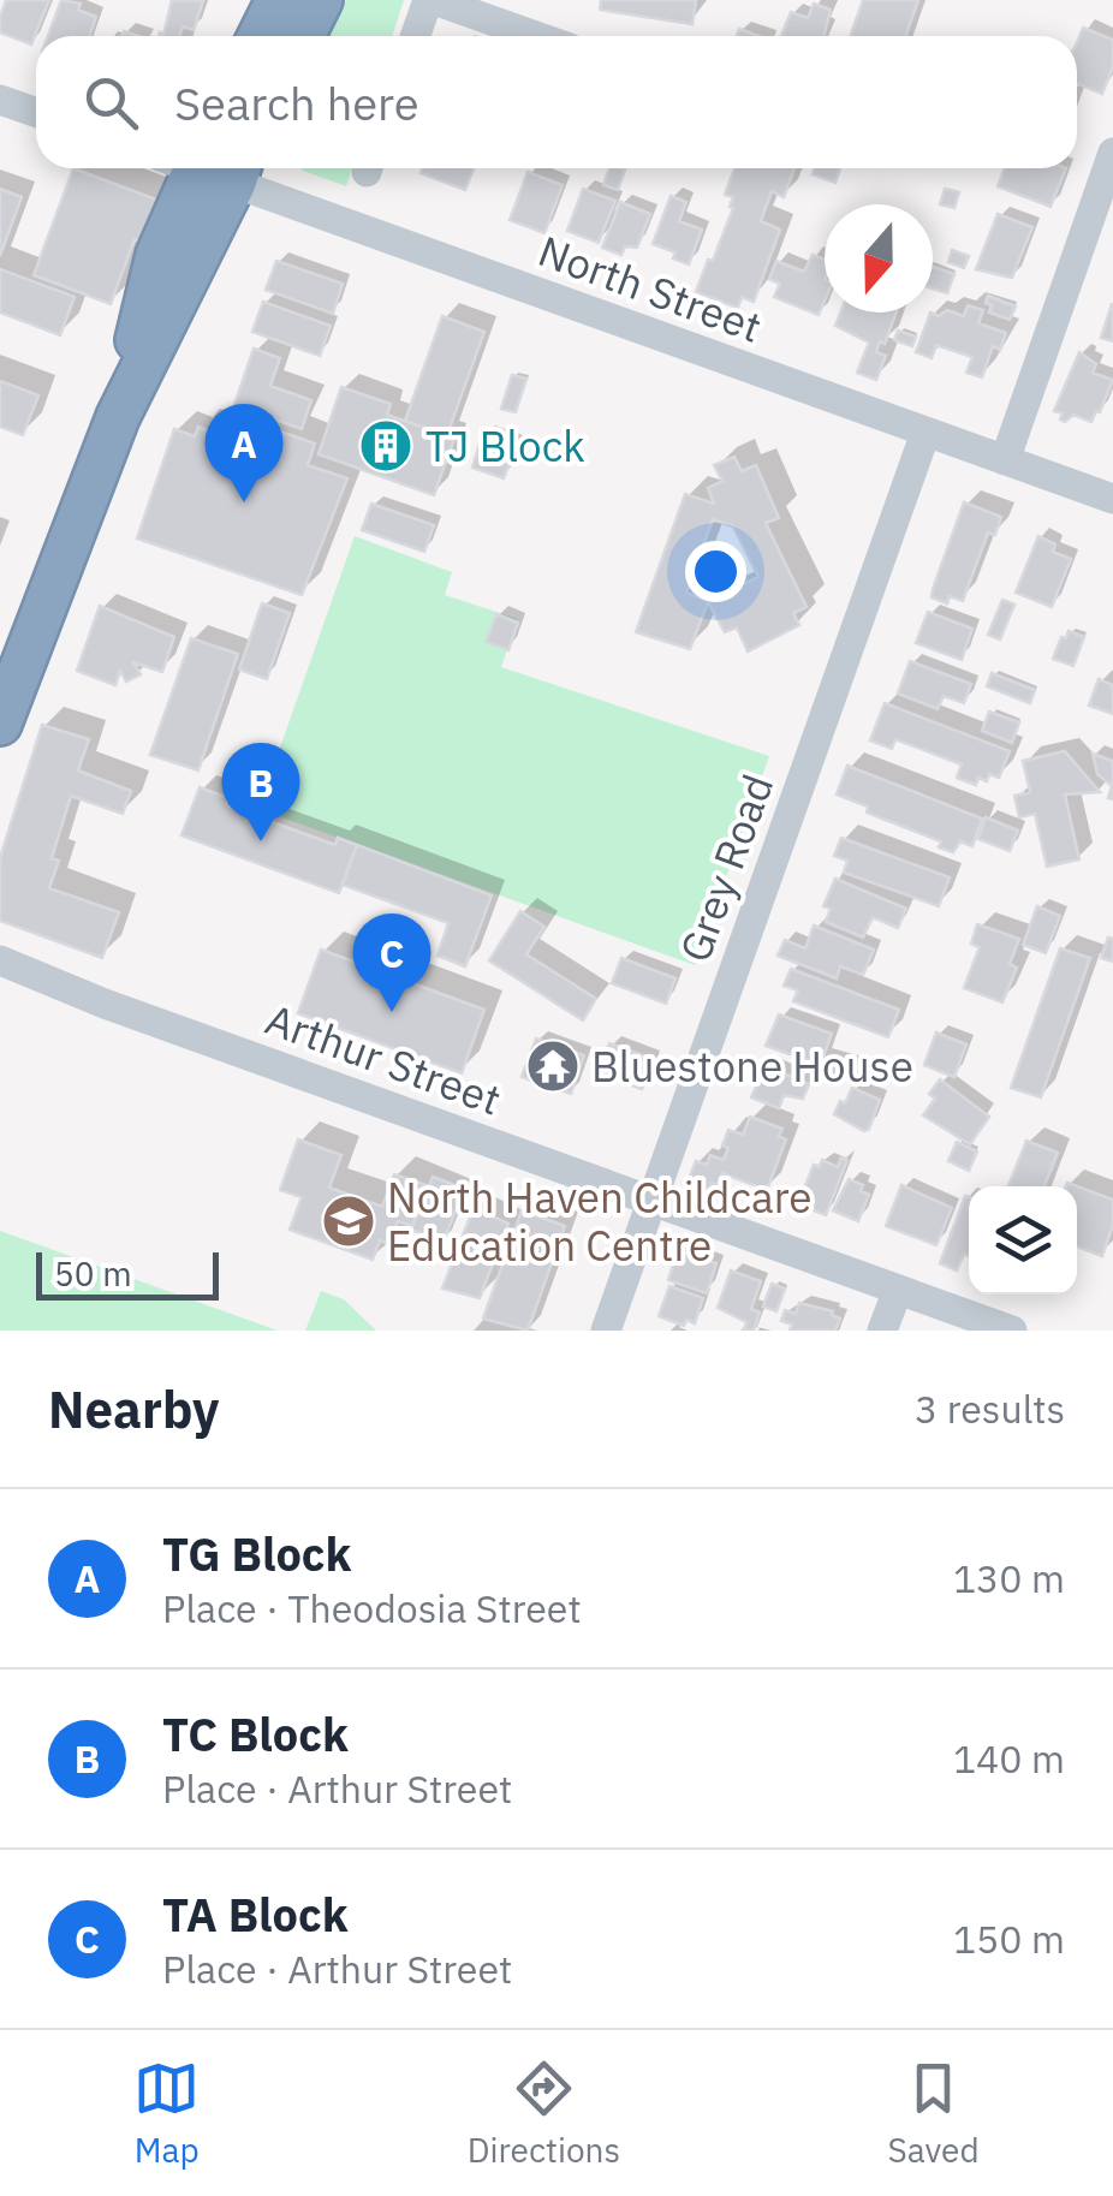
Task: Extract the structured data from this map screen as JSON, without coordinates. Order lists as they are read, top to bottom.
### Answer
{
  "streets": {
    "street": ["North Street", "Grey Road", "Arthur Street"]
  },
  "crossings": [
    ["North Street", "Grey Road"],
    ["Grey Road", "Arthur Street"]
  ],
  "places": {
    "building": ["TJ Block"],
    "temple": ["Bluestone House"],
    "school or university": ["North Haven Childcare Education Centre"]
  },
  "scale_bar": "50 m",
  "north": "bottom",
  "page": {
    "search": "Search here",
    "pins": ["A", "B", "C"],
    "scale": "50 m",
    "heading": ["Nearby", "3 results"],
    "list": [
      {
        "mark": "A",
        "name": "TG Block",
        "note": "Place · Theodosia Street",
        "value": "130 m"
      },
      {
        "mark": "B",
        "name": "TC Block",
        "note": "Place · Arthur Street",
        "value": "140 m"
      },
      {
        "mark": "C",
        "name": "TA Block",
        "note": "Place · Arthur Street",
        "value": "150 m"
      }
    ],
    "nav": ["Map", "Directions", "Saved"]
  }
}
